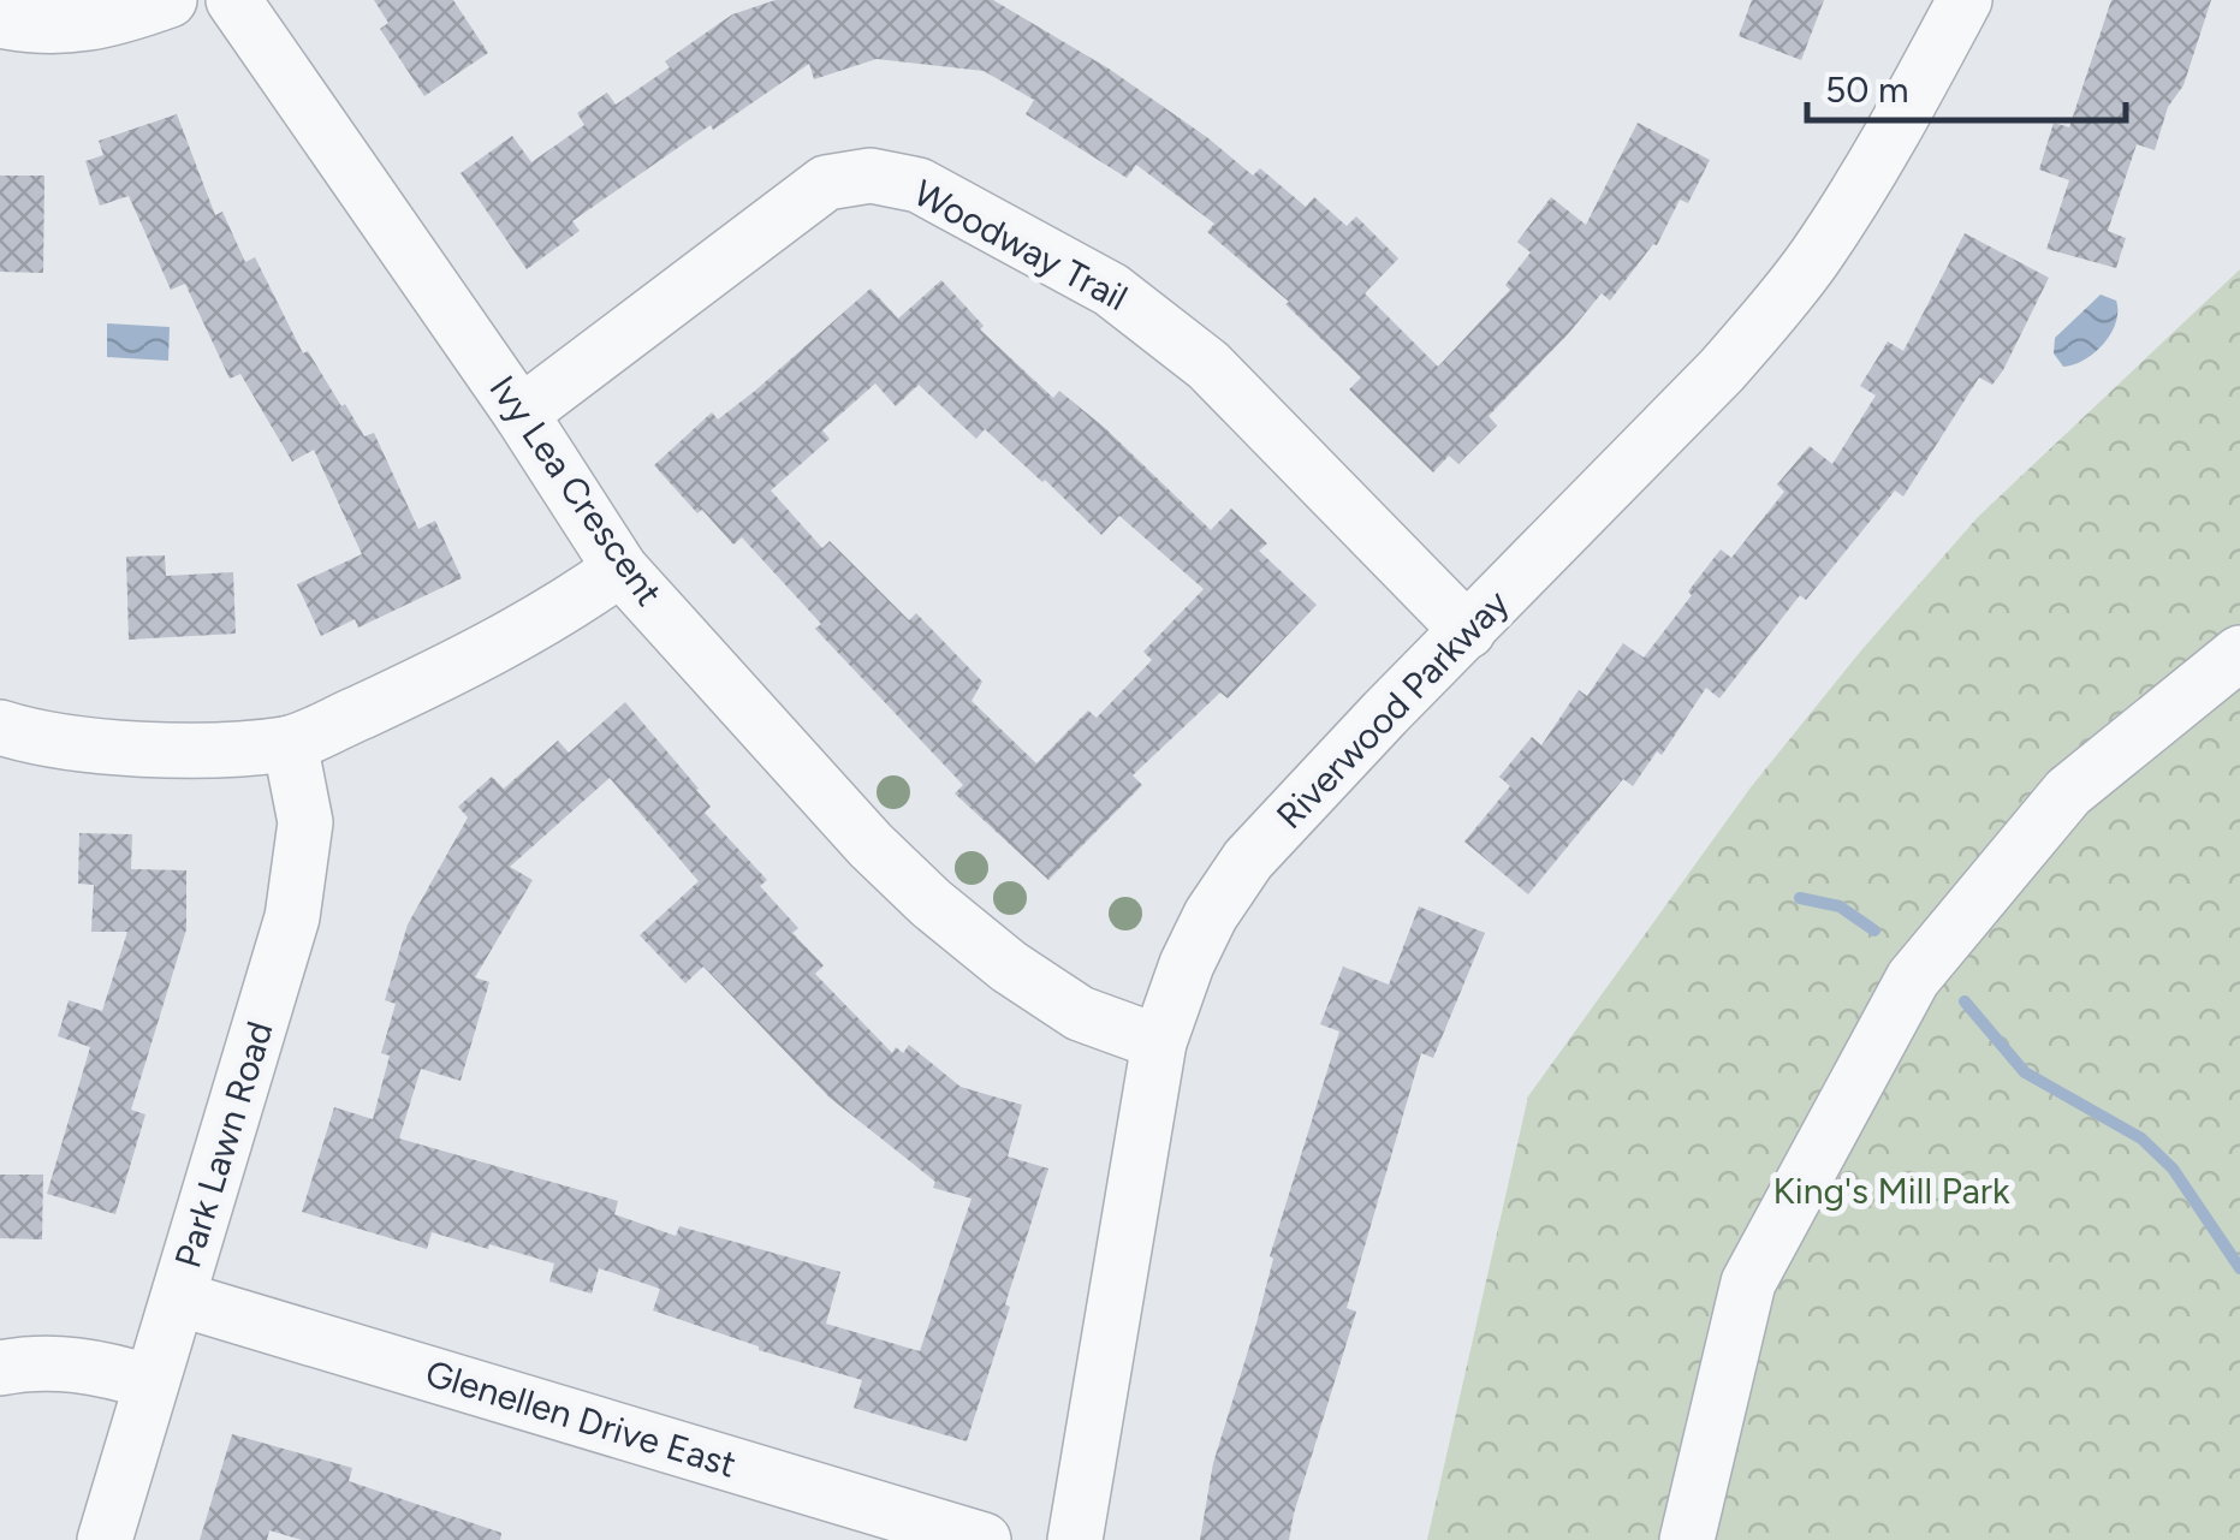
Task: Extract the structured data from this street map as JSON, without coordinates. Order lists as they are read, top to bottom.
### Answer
{
  "streets": {
    "street": [
      "Woodway Trail",
      "Ivy Lea Crescent",
      "Riverwood Parkway",
      "Park Lawn Road",
      "Glenellen Drive East"
    ]
  },
  "crossings": [
    ["Woodway Trail", "Ivy Lea Crescent"],
    ["Woodway Trail", "Riverwood Parkway"],
    ["Ivy Lea Crescent", "Riverwood Parkway"],
    ["Park Lawn Road", "Glenellen Drive East"]
  ],
  "parks": ["King's Mill Park"],
  "scale_bar": "50 m"
}
